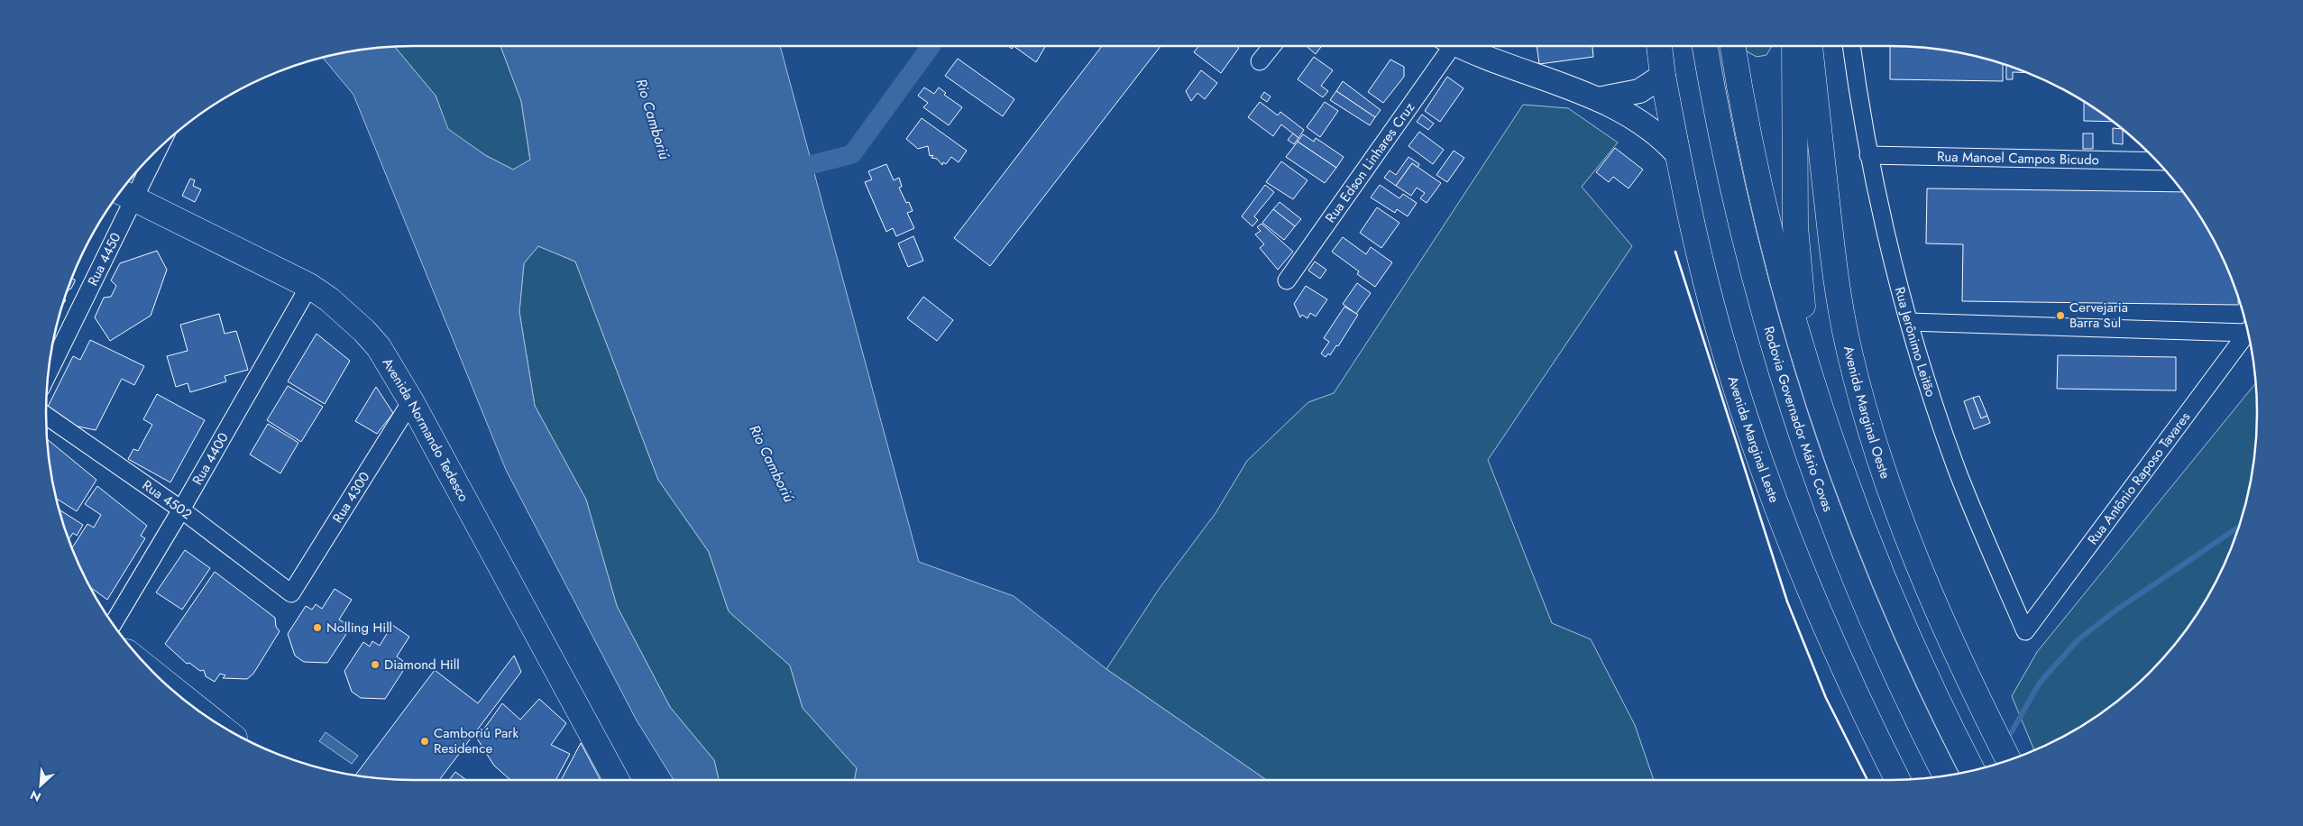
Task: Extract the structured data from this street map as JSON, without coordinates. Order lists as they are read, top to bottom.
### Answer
{
  "streets": {
    "main road": [
      "Avenida Marginal Oeste",
      "Rodovia Governador Mário Covas",
      "Avenida Normando Tedesco",
      "Avenida Marginal Leste"
    ],
    "street": [
      "Rua Manoel Campos Bicudo",
      "Rua Edson Linhares Cruz",
      "Rua 4450",
      "Rua Jerônimo Leitão",
      "Rua 4400",
      "Rua Antônio Raposo Tavares",
      "Rua 4300",
      "Rua 4502"
    ]
  },
  "crossings": [
    ["Rua Manoel Campos Bicudo", "Rua Jerônimo Leitão"],
    ["Rua 4450", "Avenida Normando Tedesco"],
    ["Rua Jerônimo Leitão", "Rua Antônio Raposo Tavares"],
    ["Avenida Normando Tedesco", "Rua 4400"],
    ["Avenida Normando Tedesco", "Rua 4300"],
    ["Rua 4400", "Rua 4502"],
    ["Rua 4300", "Rua 4502"]
  ],
  "water": ["Rio Camboriú"],
  "places": [
    "Cervejaria Barra Sul",
    "Nolling Hill",
    "Diamond Hill",
    "Camboriú Park Residence"
  ],
  "north": "bottom left"
}
